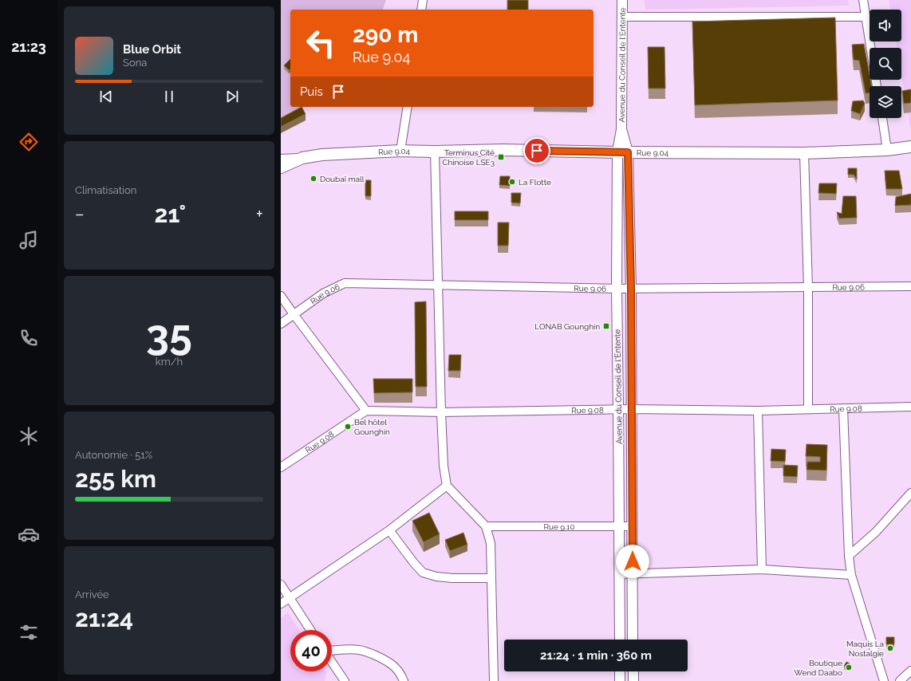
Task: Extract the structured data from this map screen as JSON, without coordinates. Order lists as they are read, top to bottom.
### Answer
{
  "streets": {
    "main road": ["Rue 9.04"],
    "street": [
      "Avenue du Conseil de l'Entente",
      "Rue 9.06",
      "Rue 9.08",
      "Rue 9.10"
    ]
  },
  "crossings": [
    ["Avenue du Conseil de l'Entente", "Rue 9.04"],
    ["Avenue du Conseil de l'Entente", "Rue 9.06"],
    ["Avenue du Conseil de l'Entente", "Rue 9.08"],
    ["Avenue du Conseil de l'Entente", "Rue 9.10"]
  ],
  "places": {
    "transit": ["Terminus Cité Chinoise LSE3", "LONAB Gounghin"],
    "other": [
      "Doubaï mall",
      "La Flotte",
      "Bel hôtel Gounghin",
      "Maquis La Nostalgie",
      "Boutique Wend Daabo"
    ]
  },
  "page": {
    "tabs": "21:23",
    "turn": ["290 m", "Rue 9.04"],
    "song": ["Blue Orbit", "Sona"],
    "then": "Puis",
    "tile": [
      "Climatisation",
      ["35", "km/h"],
      ["Autonomie · 51%", "255 km"],
      ["Arrivée", "21:24"]
    ],
    "heat": ["−", "21°", "+"],
    "limit": "40",
    "trip": "21:24 · 1 min · 360 m"
  }
}
